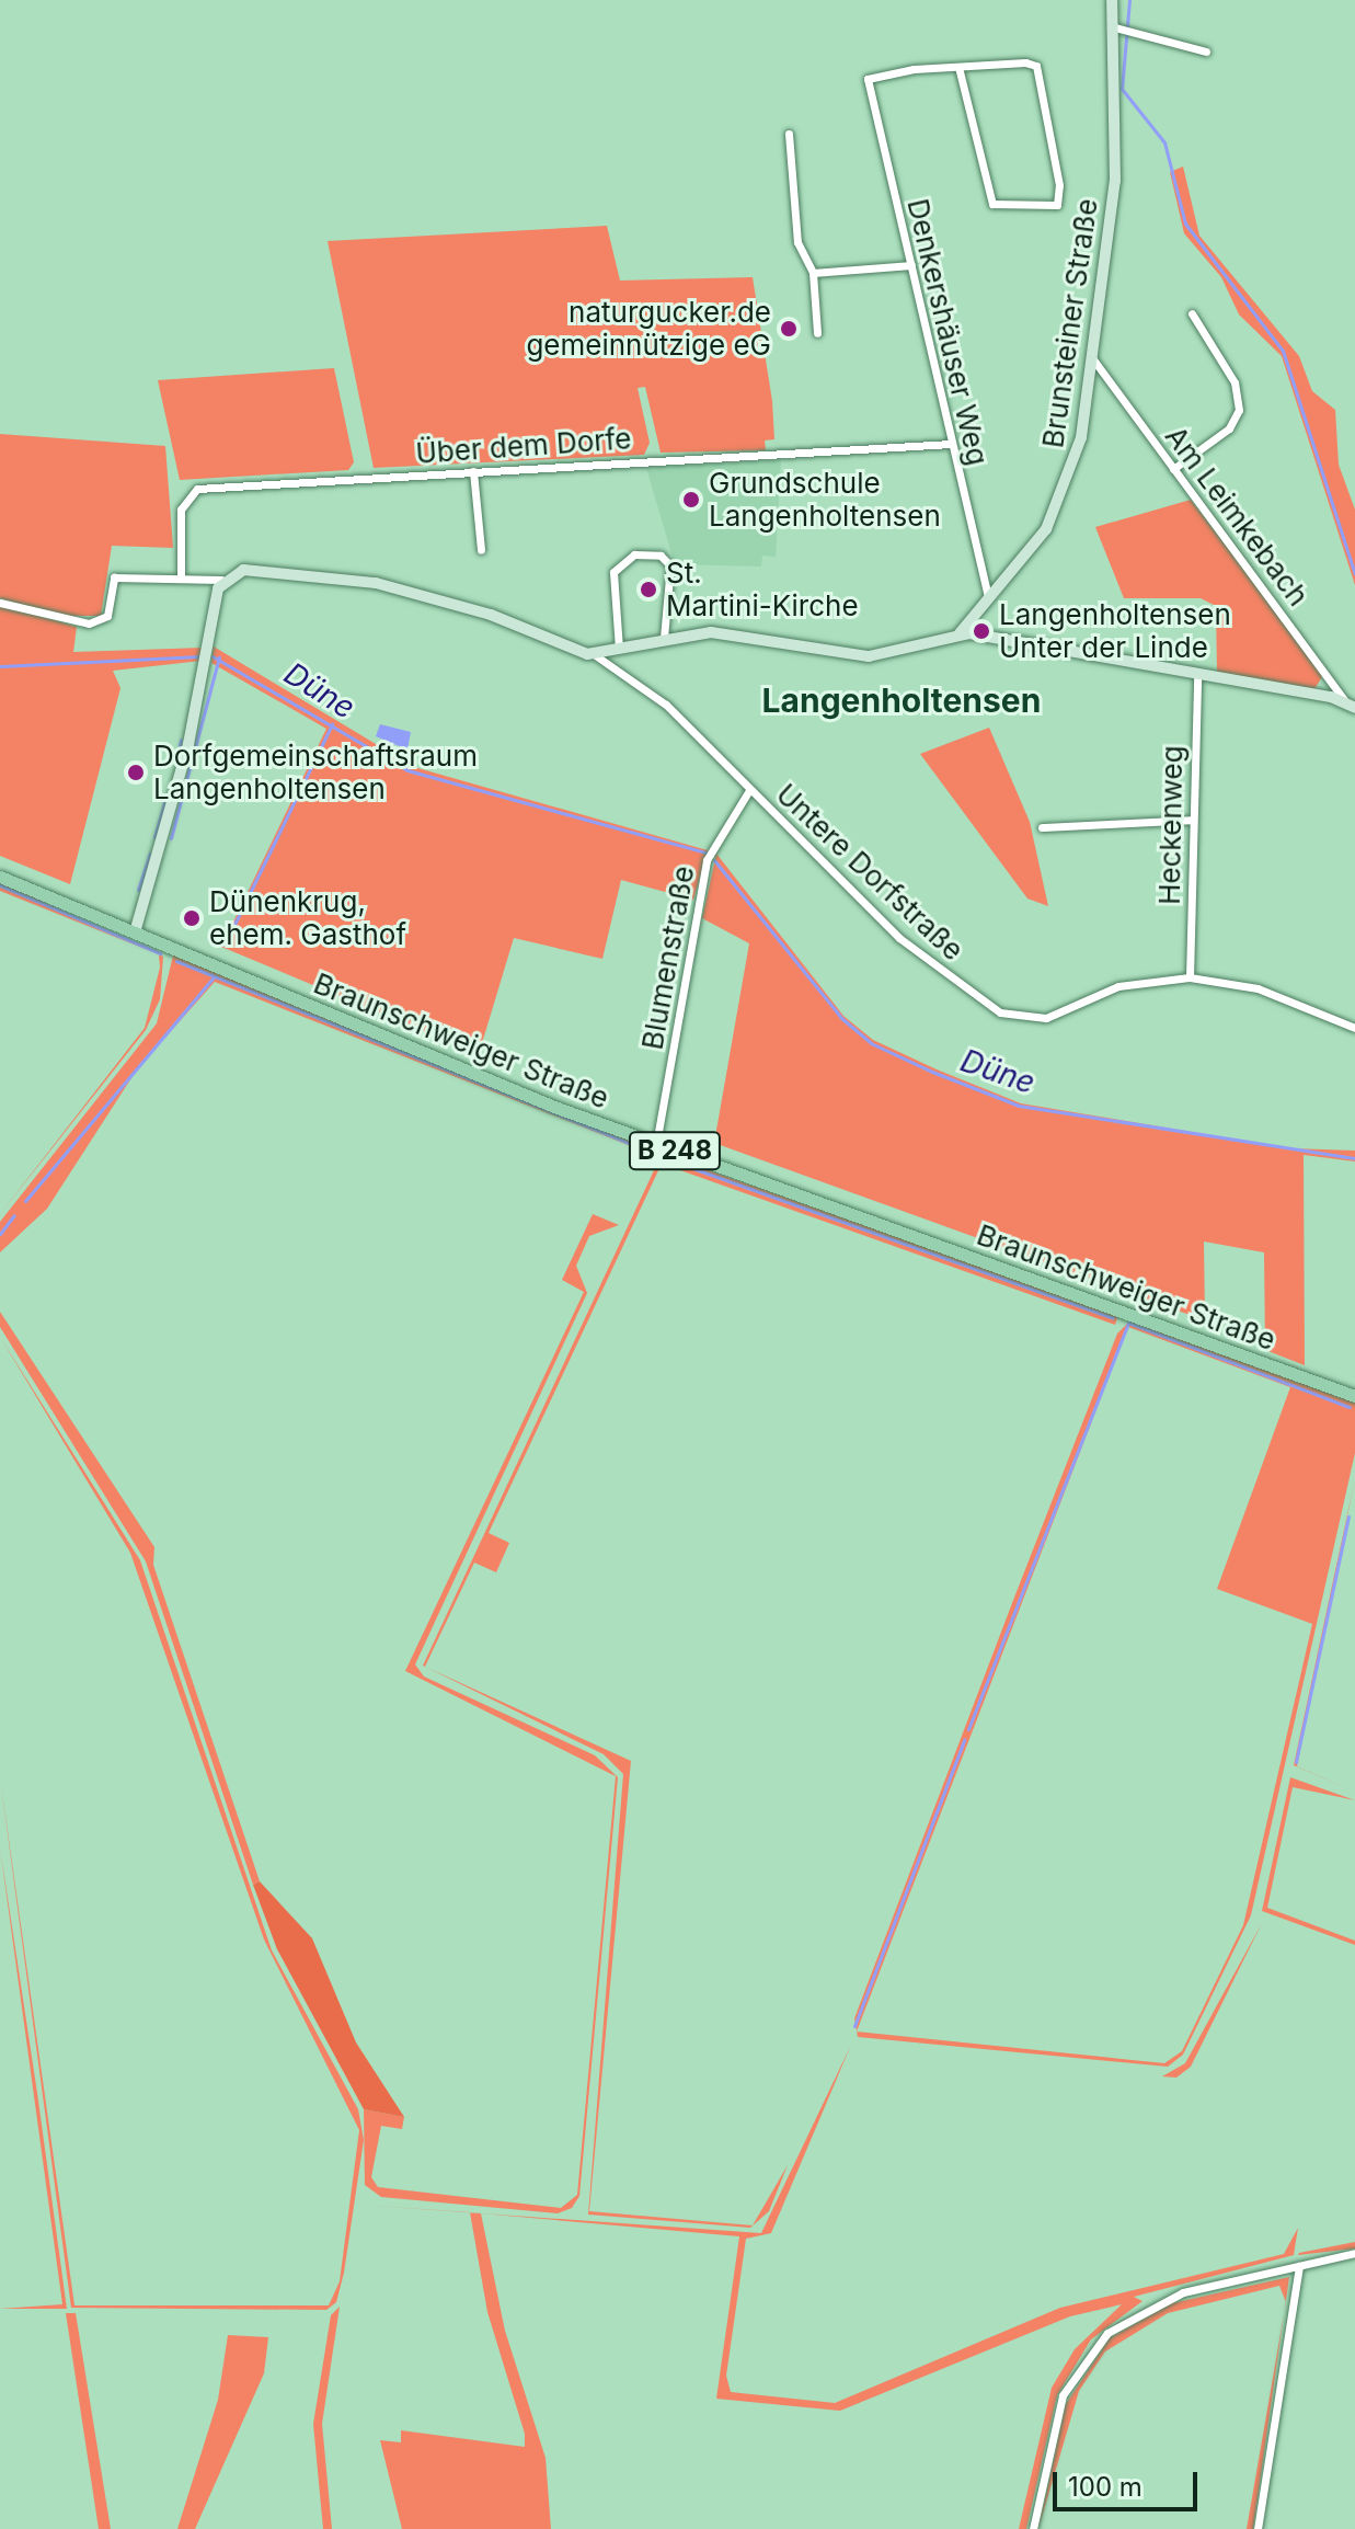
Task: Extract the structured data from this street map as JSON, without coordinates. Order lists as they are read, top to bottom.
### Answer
{
  "streets": {
    "main road": ["Braunschweiger Straße", "B 248"],
    "street": [
      "Brunsteiner Straße",
      "Denkershäuser Weg",
      "Über dem Dorfe",
      "Am Leimkebach",
      "Heckenweg",
      "Untere Dorfstraße",
      "Blumenstraße"
    ]
  },
  "crossings": [
    ["Brunsteiner Straße", "Denkershäuser Weg"],
    ["Brunsteiner Straße", "Am Leimkebach"],
    ["Denkershäuser Weg", "Über dem Dorfe"],
    ["Heckenweg", "Untere Dorfstraße"],
    ["Untere Dorfstraße", "Blumenstraße"],
    ["Blumenstraße", "Braunschweiger Straße"]
  ],
  "districts": ["Langenholtensen"],
  "water": ["Düne"],
  "places": [
    "naturgucker.de gemeinnützige eG",
    "Grundschule Langenholtensen",
    "St. Martini-Kirche",
    "Langenholtensen Unter der Linde",
    "Dorfgemeinschaftsraum Langenholtensen",
    "Dünenkrug, ehem. Gasthof"
  ],
  "scale_bar": "100 m"
}
